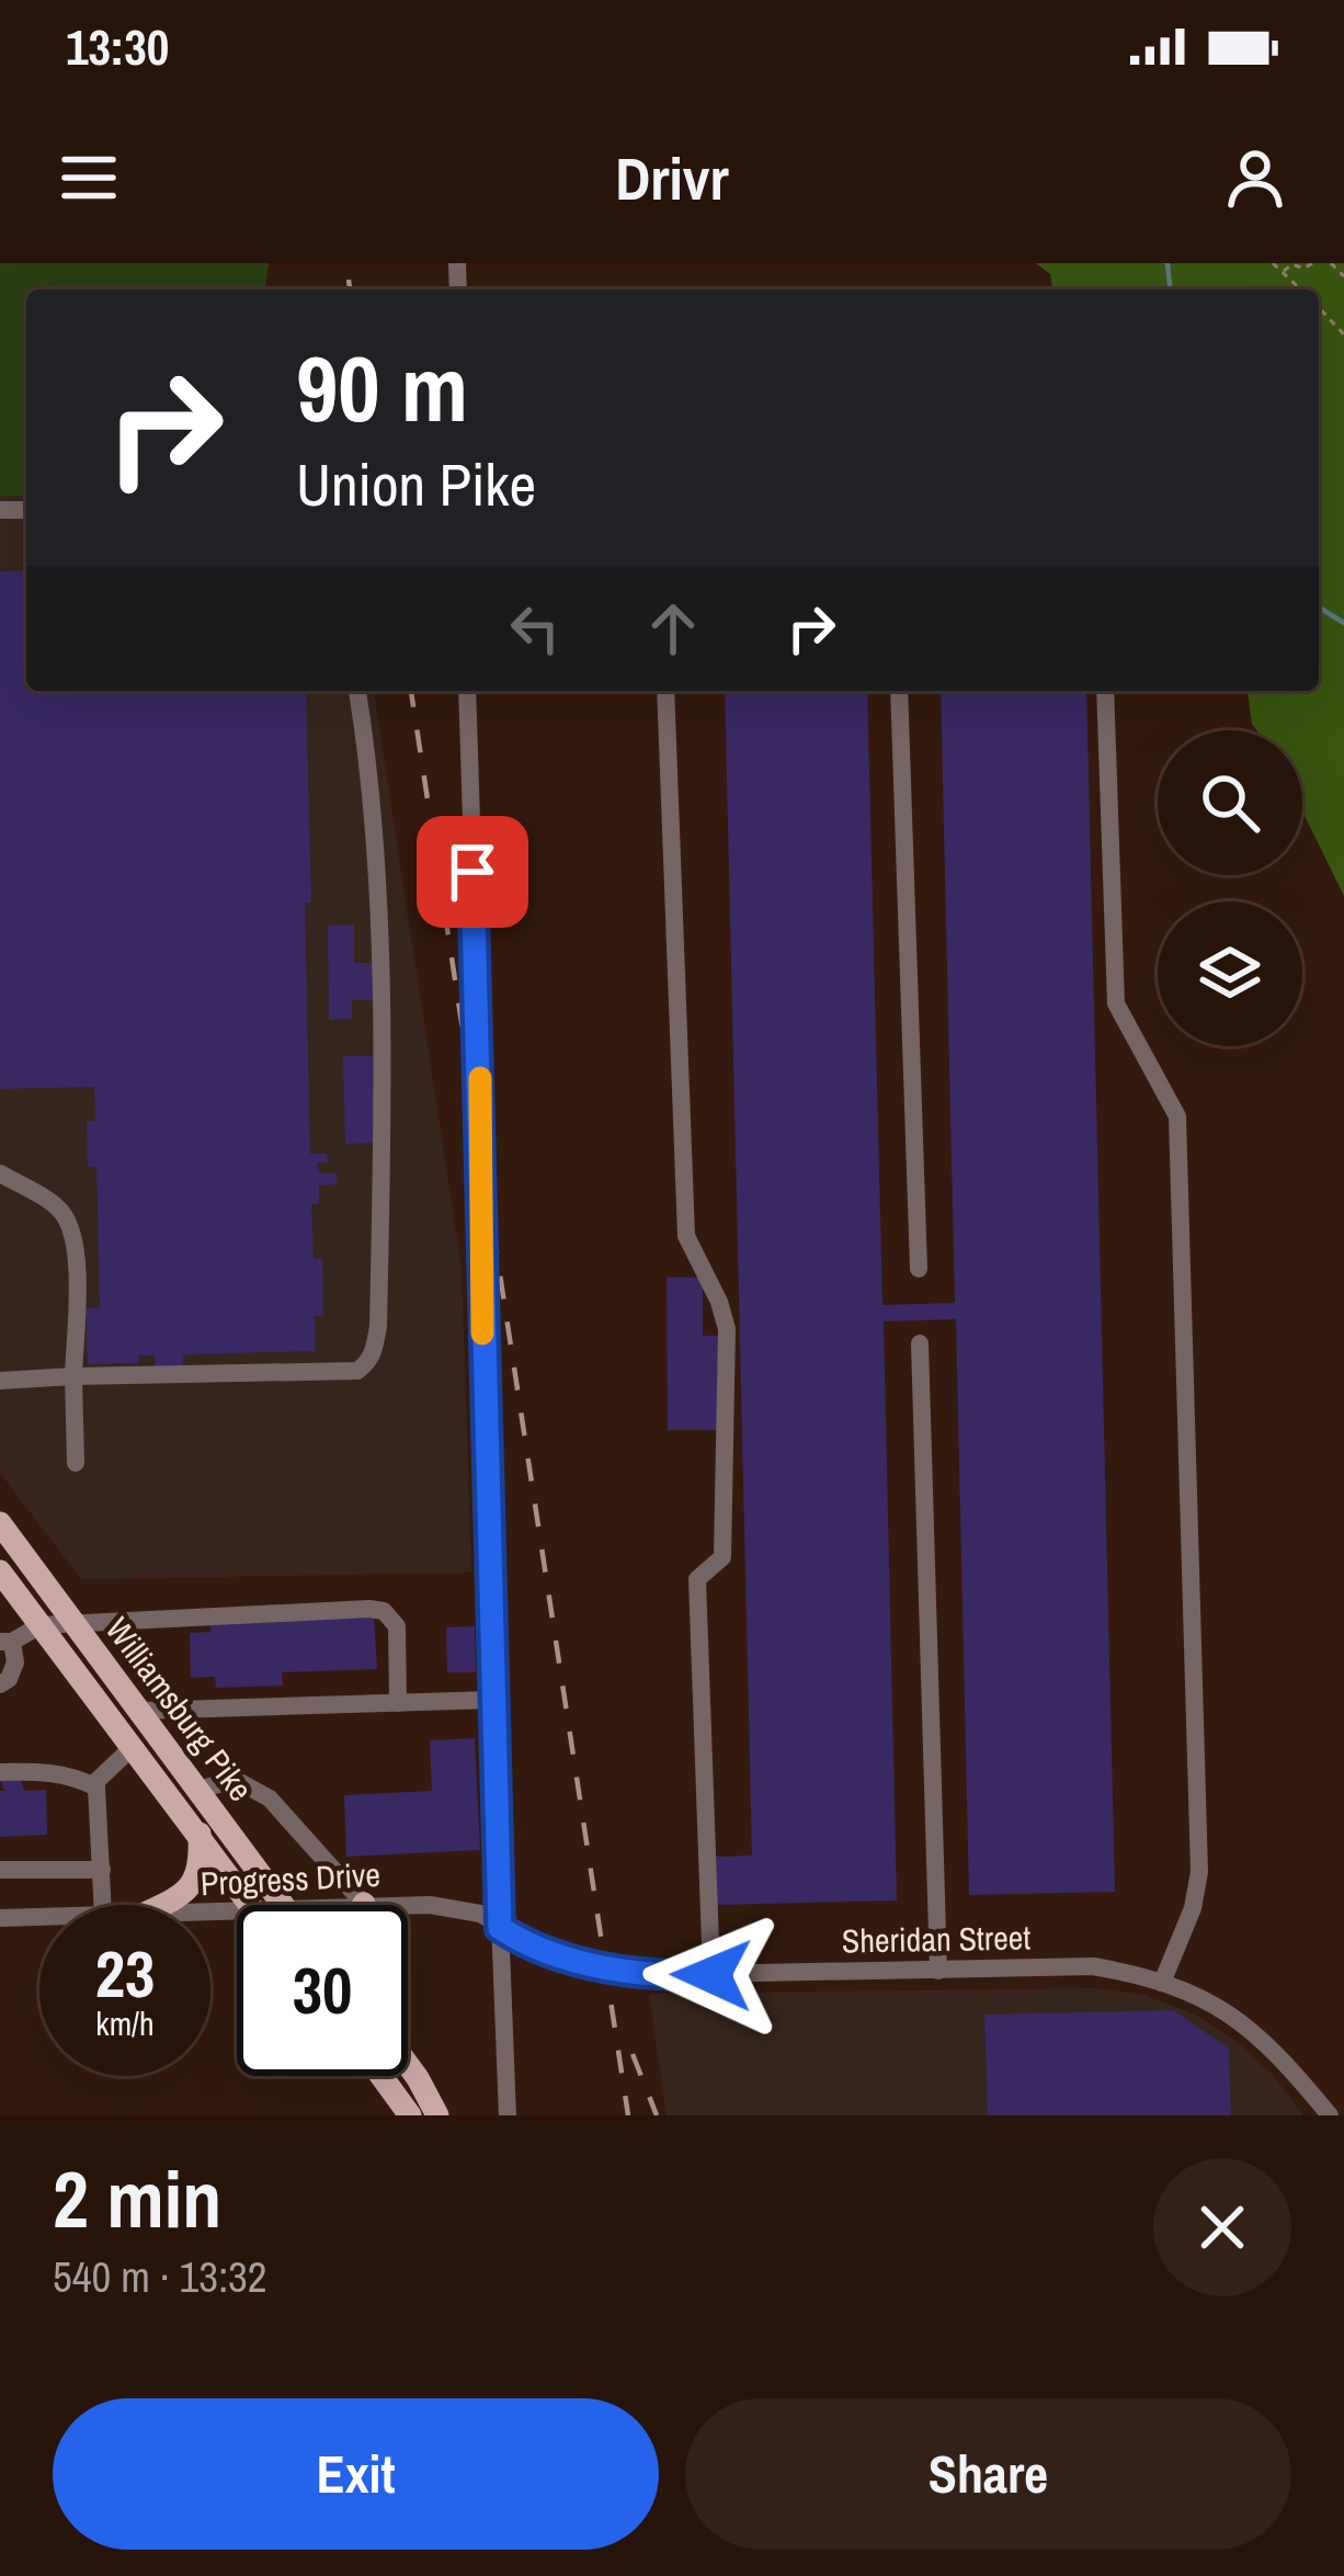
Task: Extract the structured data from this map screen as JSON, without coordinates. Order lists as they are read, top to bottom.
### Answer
{
  "streets": {
    "main road": ["Williamsburg Pike"],
    "street": ["Progress Drive", "Sheridan Street"]
  },
  "crossings": [
    ["Progress Drive", "Sheridan Street"]
  ],
  "page": {
    "status": "13:30",
    "header": "Drivr",
    "turn": ["90 m", "Union Pike"],
    "speed": "23 km/h",
    "limit": "30",
    "heading": ["2 min", "540 m · 13:32"],
    "buttons": ["Exit", "Share"]
  }
}
